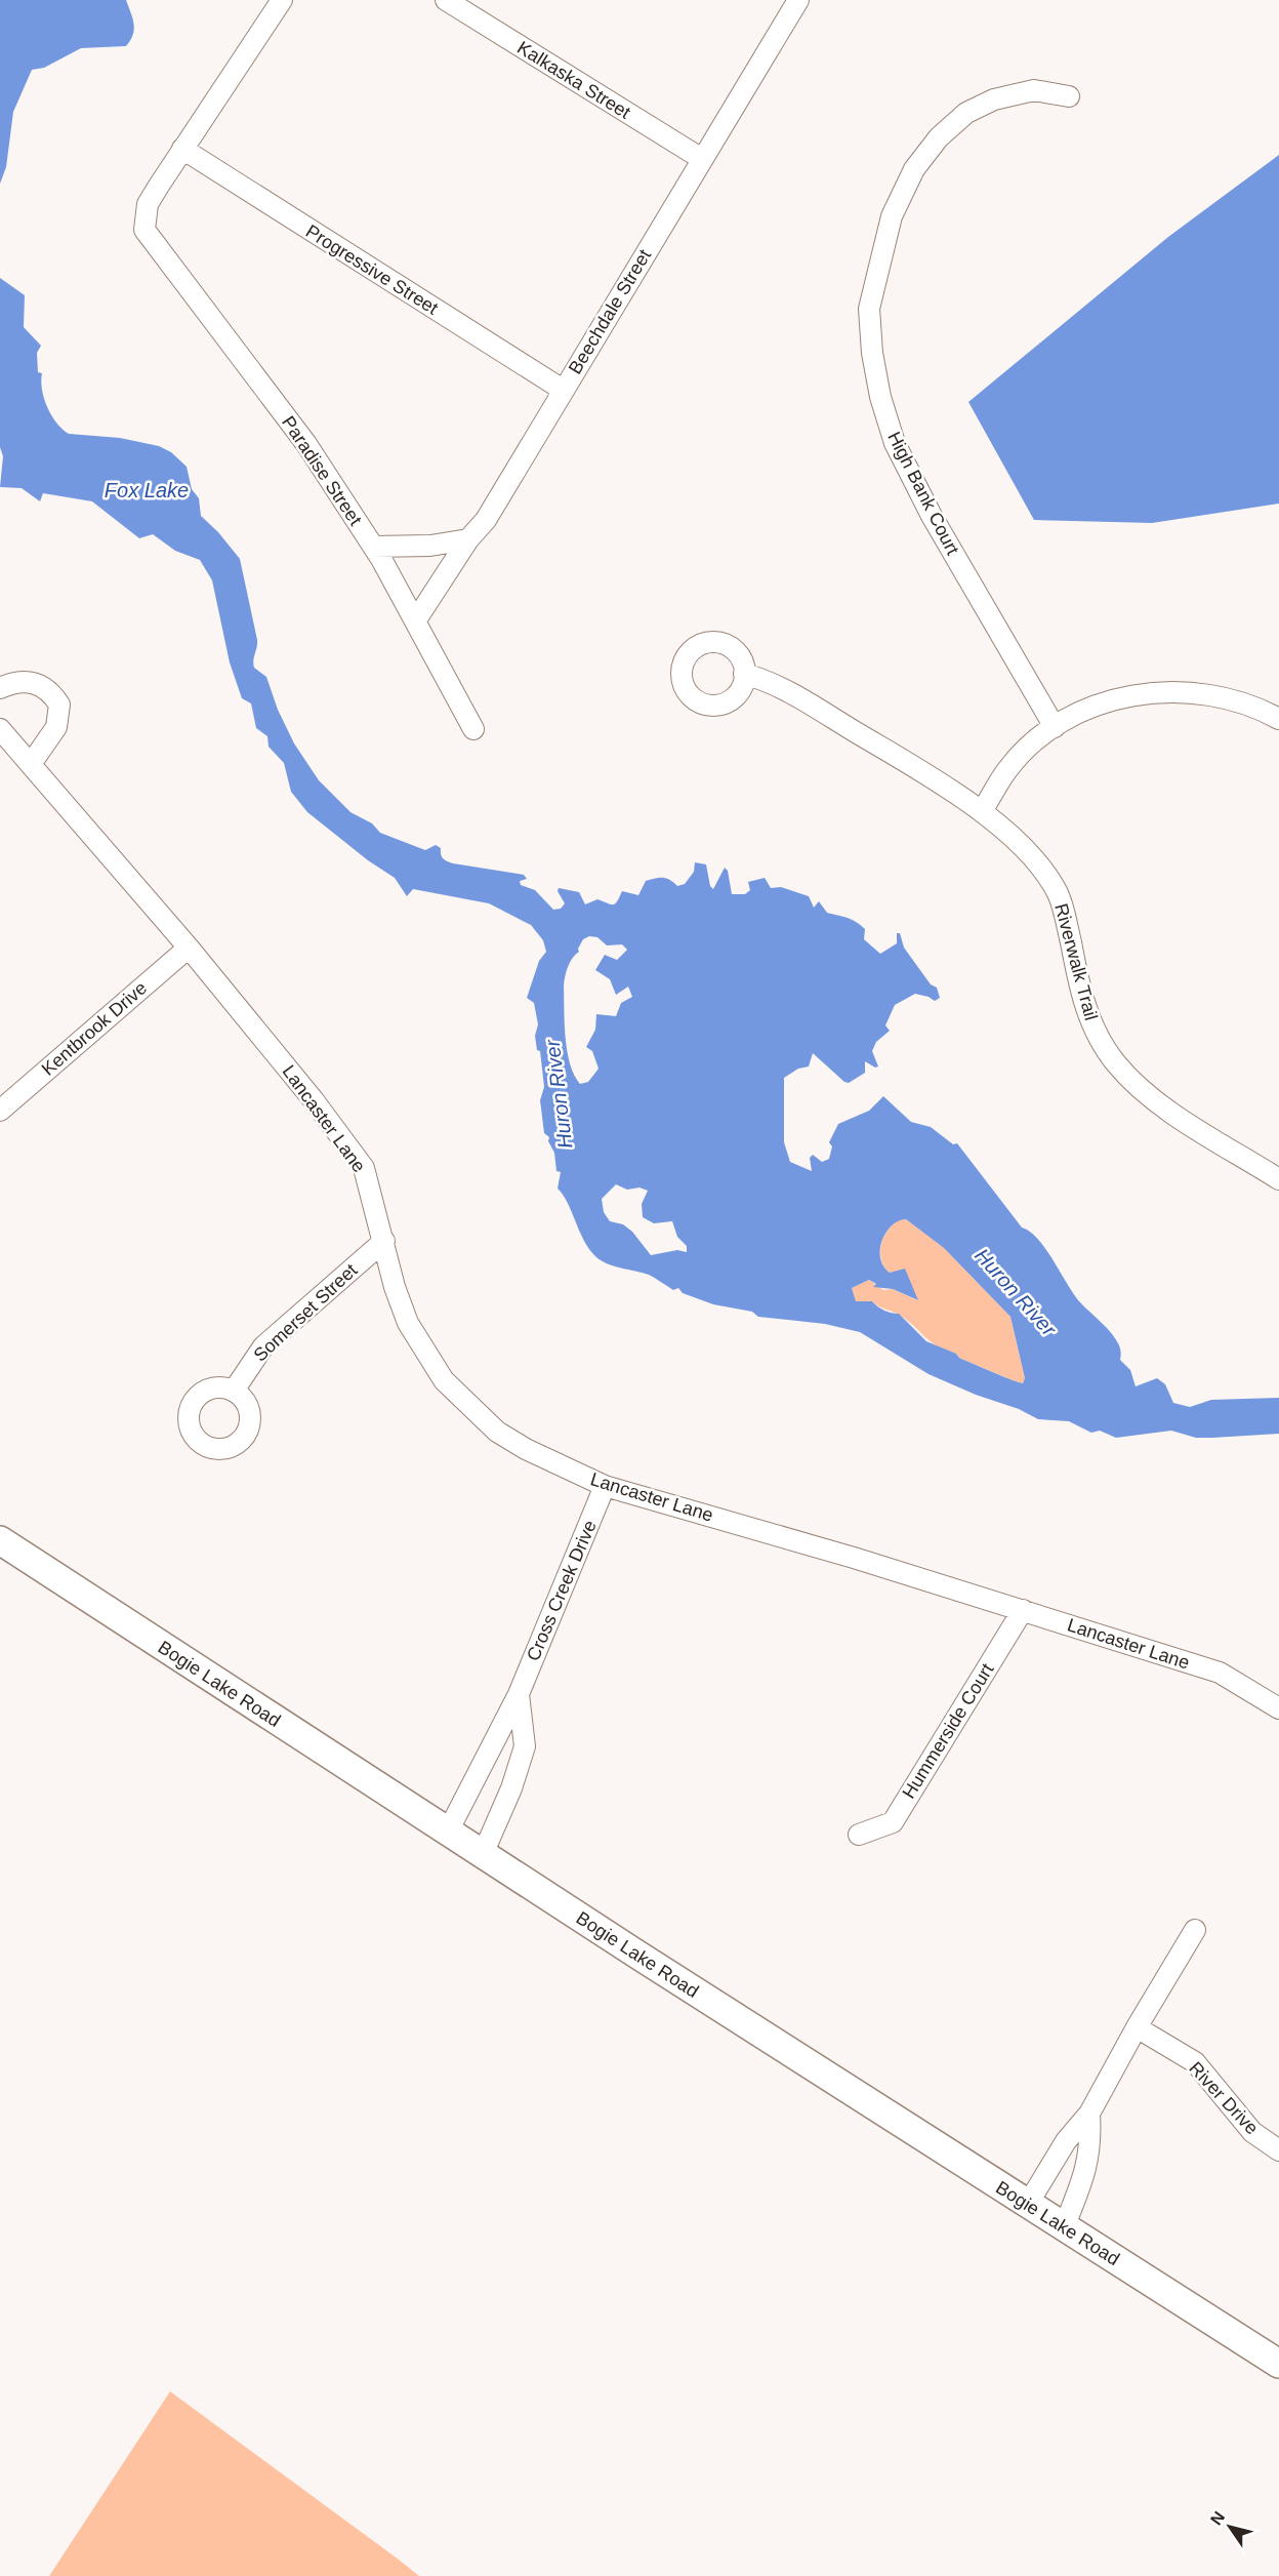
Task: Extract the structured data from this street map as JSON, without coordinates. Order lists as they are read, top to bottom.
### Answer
{
  "streets": {
    "main road": ["Bogie Lake Road"],
    "street": [
      "Kalkaska Street",
      "Progressive Street",
      "Beechdale Street",
      "Paradise Street",
      "High Bank Court",
      "Riverwalk Trail",
      "Kentbrook Drive",
      "Lancaster Lane",
      "Somerset Street",
      "Cross Creek Drive",
      "Hummerside Court",
      "River Drive"
    ]
  },
  "crossings": [
    ["Kalkaska Street", "Beechdale Street"],
    ["Progressive Street", "Beechdale Street"],
    ["Progressive Street", "Paradise Street"],
    ["Beechdale Street", "Paradise Street"],
    ["Kentbrook Drive", "Lancaster Lane"],
    ["Lancaster Lane", "Somerset Street"],
    ["Lancaster Lane", "Cross Creek Drive"],
    ["Lancaster Lane", "Hummerside Court"],
    ["Cross Creek Drive", "Bogie Lake Road"]
  ],
  "water": ["Fox Lake", "Huron River"],
  "north": "top left"
}
